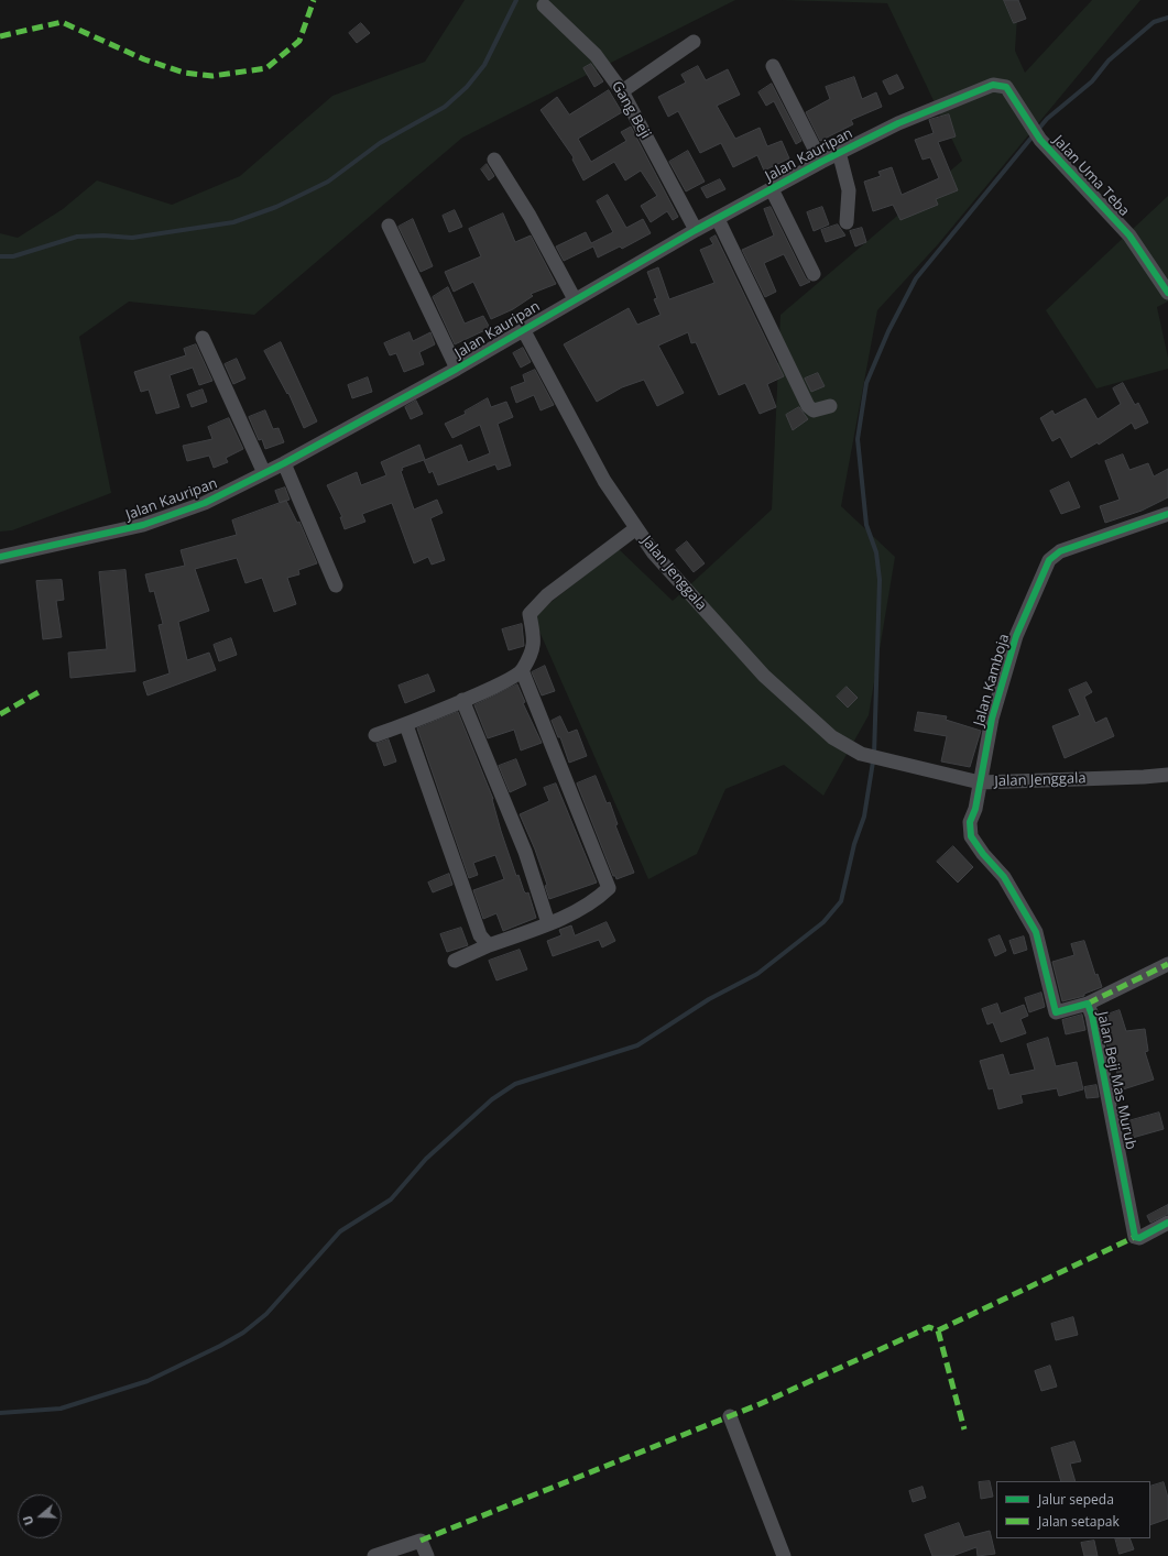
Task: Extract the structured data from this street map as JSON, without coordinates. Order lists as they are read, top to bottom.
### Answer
{
  "streets": {
    "street": [
      "Gang Beji",
      "Jalan Kauripan",
      "Jalan Uma Teba",
      "Jalan Jenggala",
      "Jalan Kamboja",
      "Jalan Beji Mas Murub"
    ]
  },
  "crossings": [
    ["Gang Beji", "Jalan Kauripan"],
    ["Jalan Kauripan", "Jalan Uma Teba"],
    ["Jalan Kauripan", "Jalan Jenggala"],
    ["Jalan Jenggala", "Jalan Kamboja"],
    ["Jalan Jenggala", "Jalan Beji Mas Murub"],
    ["Jalan Kamboja", "Jalan Beji Mas Murub"]
  ],
  "legend": ["Jalur sepeda", "Jalan setapak"],
  "north": "left"
}
